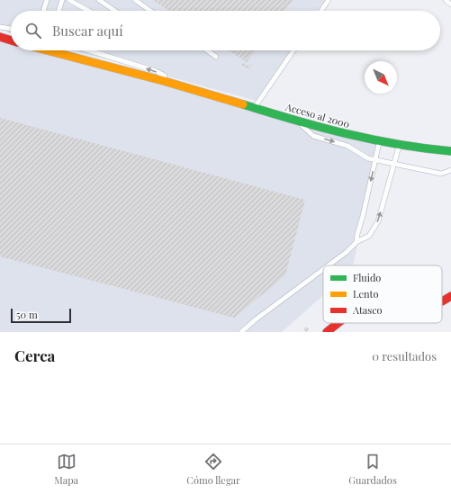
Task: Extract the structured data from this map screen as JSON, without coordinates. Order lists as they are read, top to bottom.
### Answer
{
  "streets": {
    "street": ["Acceso al 2000"]
  },
  "legend": ["Fluido", "Lento", "Atasco"],
  "scale_bar": "50 m",
  "north": "bottom right",
  "page": {
    "search": "Buscar aquí",
    "scale": "50 m",
    "heading": ["Cerca", "0 resultados"],
    "nav": ["Mapa", "Cómo llegar", "Guardados"]
  }
}
